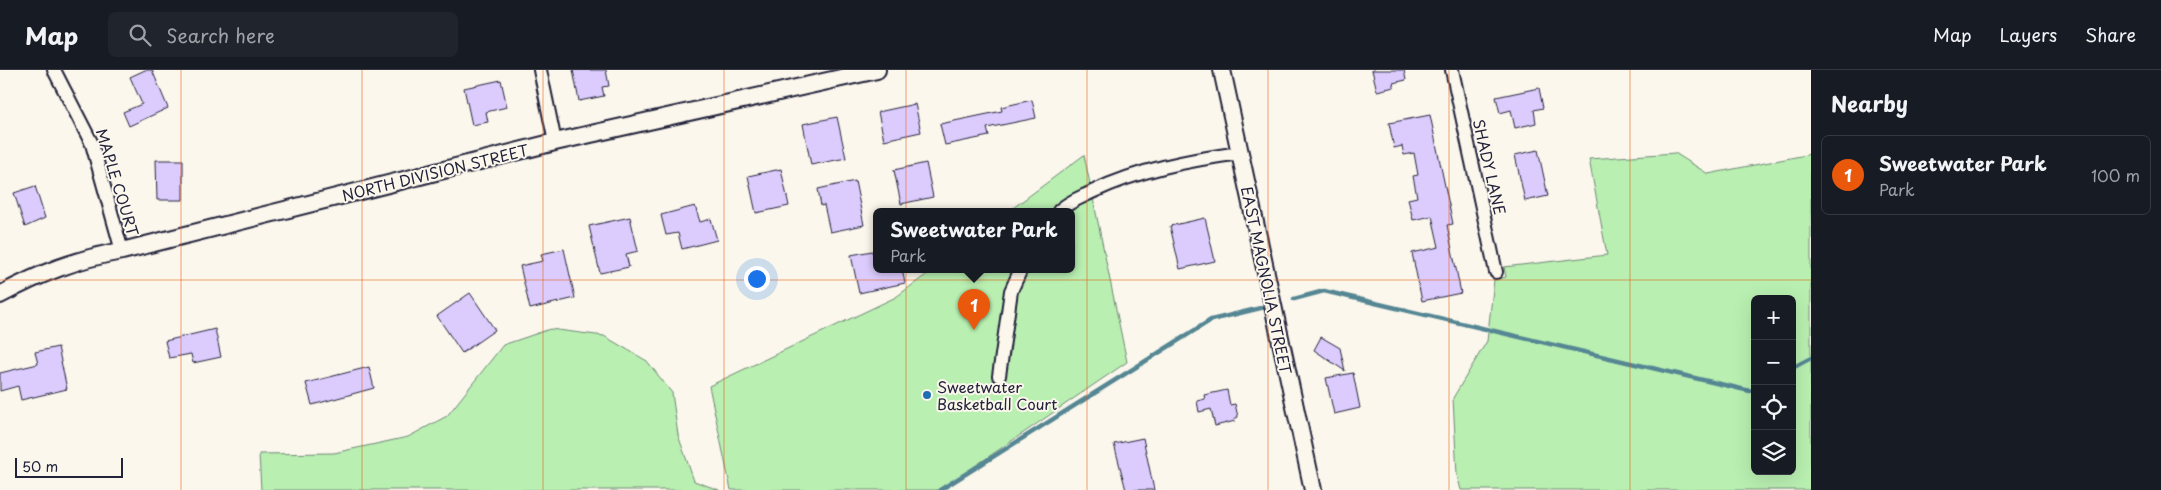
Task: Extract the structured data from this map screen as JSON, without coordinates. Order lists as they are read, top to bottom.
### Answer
{
  "streets": {
    "street": [
      "SHADY LANE",
      "NORTH DIVISION STREET",
      "MAPLE COURT",
      "EAST MAGNOLIA STREET"
    ]
  },
  "crossings": [
    ["NORTH DIVISION STREET", "MAPLE COURT"]
  ],
  "places": ["Sweetwater Basketball Court"],
  "scale_bar": "50 m",
  "page": {
    "header": "Map",
    "search": "Search here",
    "nav": ["Map", "Layers", "Share"],
    "heading": "Nearby",
    "list": [
      {
        "mark": "1",
        "name": "Sweetwater Park",
        "note": "Park",
        "value": "100 m"
      }
    ],
    "popup": ["Sweetwater Park", "Park"],
    "pins": "1",
    "map_buttons": ["+", "−"],
    "scale": "50 m"
  }
}
